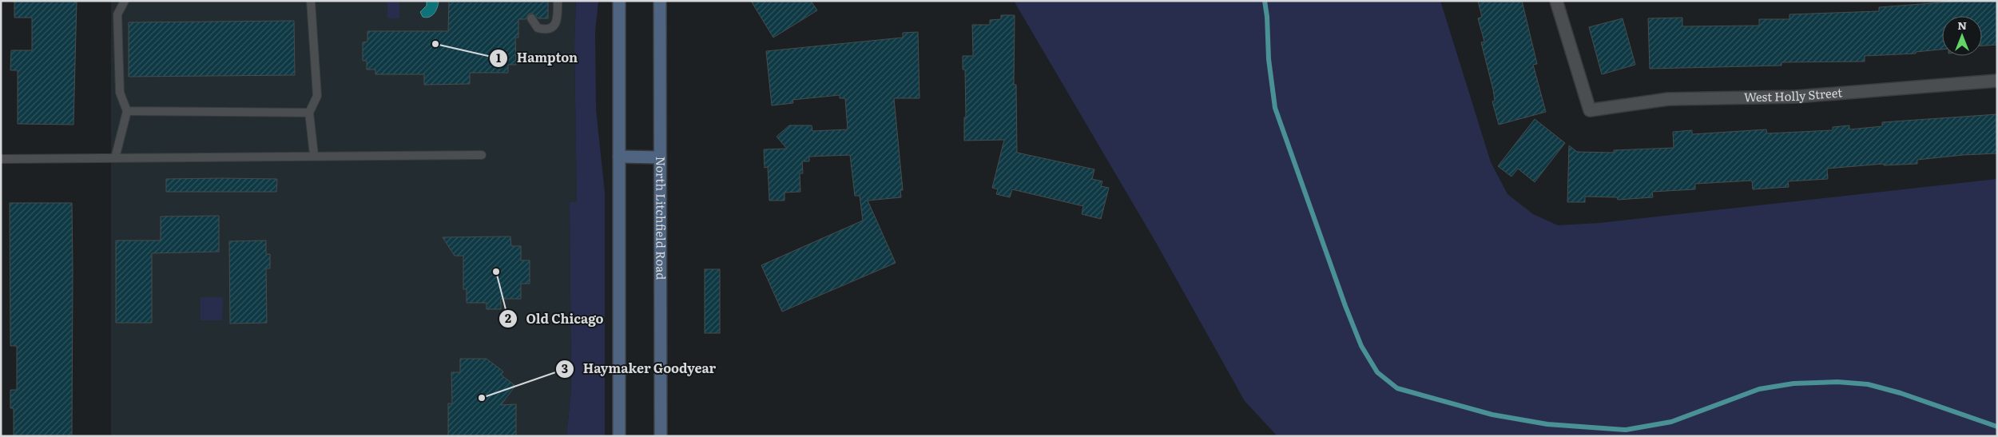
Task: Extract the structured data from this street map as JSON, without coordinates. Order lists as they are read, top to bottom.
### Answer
{
  "streets": {
    "main road": ["North Litchfield Road"],
    "street": ["West Holly Street"]
  },
  "places": ["Hampton", "Old Chicago", "Haymaker Goodyear"],
  "north": "top"
}
